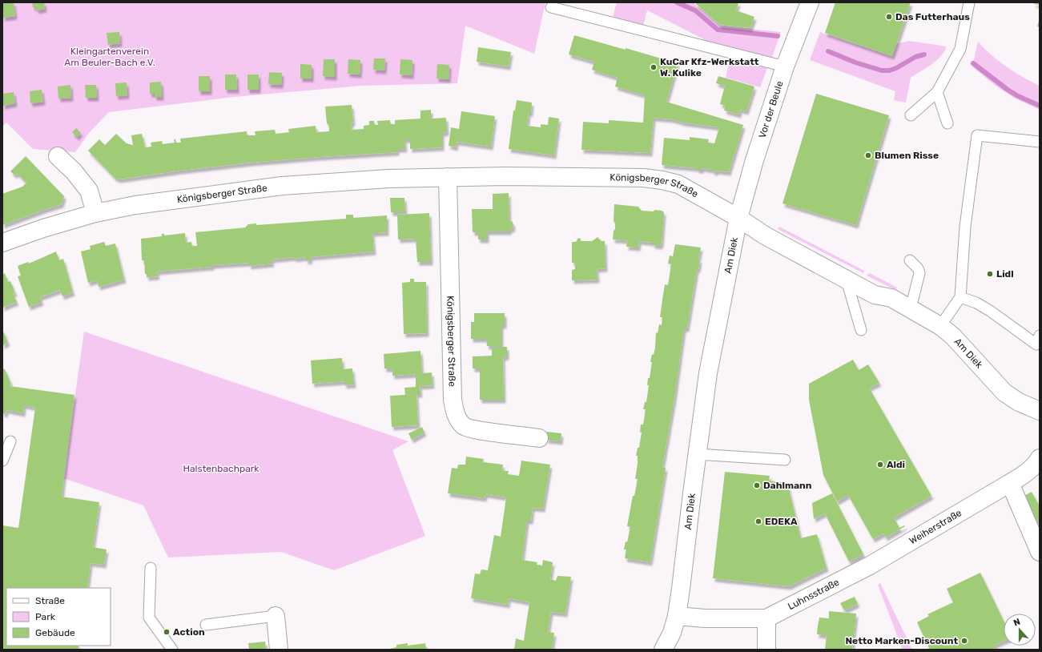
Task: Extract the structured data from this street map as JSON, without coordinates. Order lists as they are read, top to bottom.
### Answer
{
  "streets": {
    "street": [
      "Vor der Beule",
      "Königsberger Straße",
      "Am Diek",
      "Weiherstraße",
      "Luhnsstraße"
    ]
  },
  "crossings": [
    ["Vor der Beule", "Königsberger Straße"],
    ["Vor der Beule", "Am Diek"],
    ["Königsberger Straße", "Am Diek"],
    ["Am Diek", "Luhnsstraße"],
    ["Weiherstraße", "Luhnsstraße"]
  ],
  "parks": ["Kleingartenverein Am Beuler-Bach e.V.", "Halstenbachpark"],
  "places": [
    "Das Futterhaus",
    "KuCar Kfz-Werkstatt W. Kulike",
    "Blumen Risse",
    "Lidl",
    "Aldi",
    "Dahlmann",
    "EDEKA",
    "Action",
    "Netto Marken-Discount"
  ],
  "legend": ["Straße", "Park", "Gebäude"],
  "north": "top"
}
